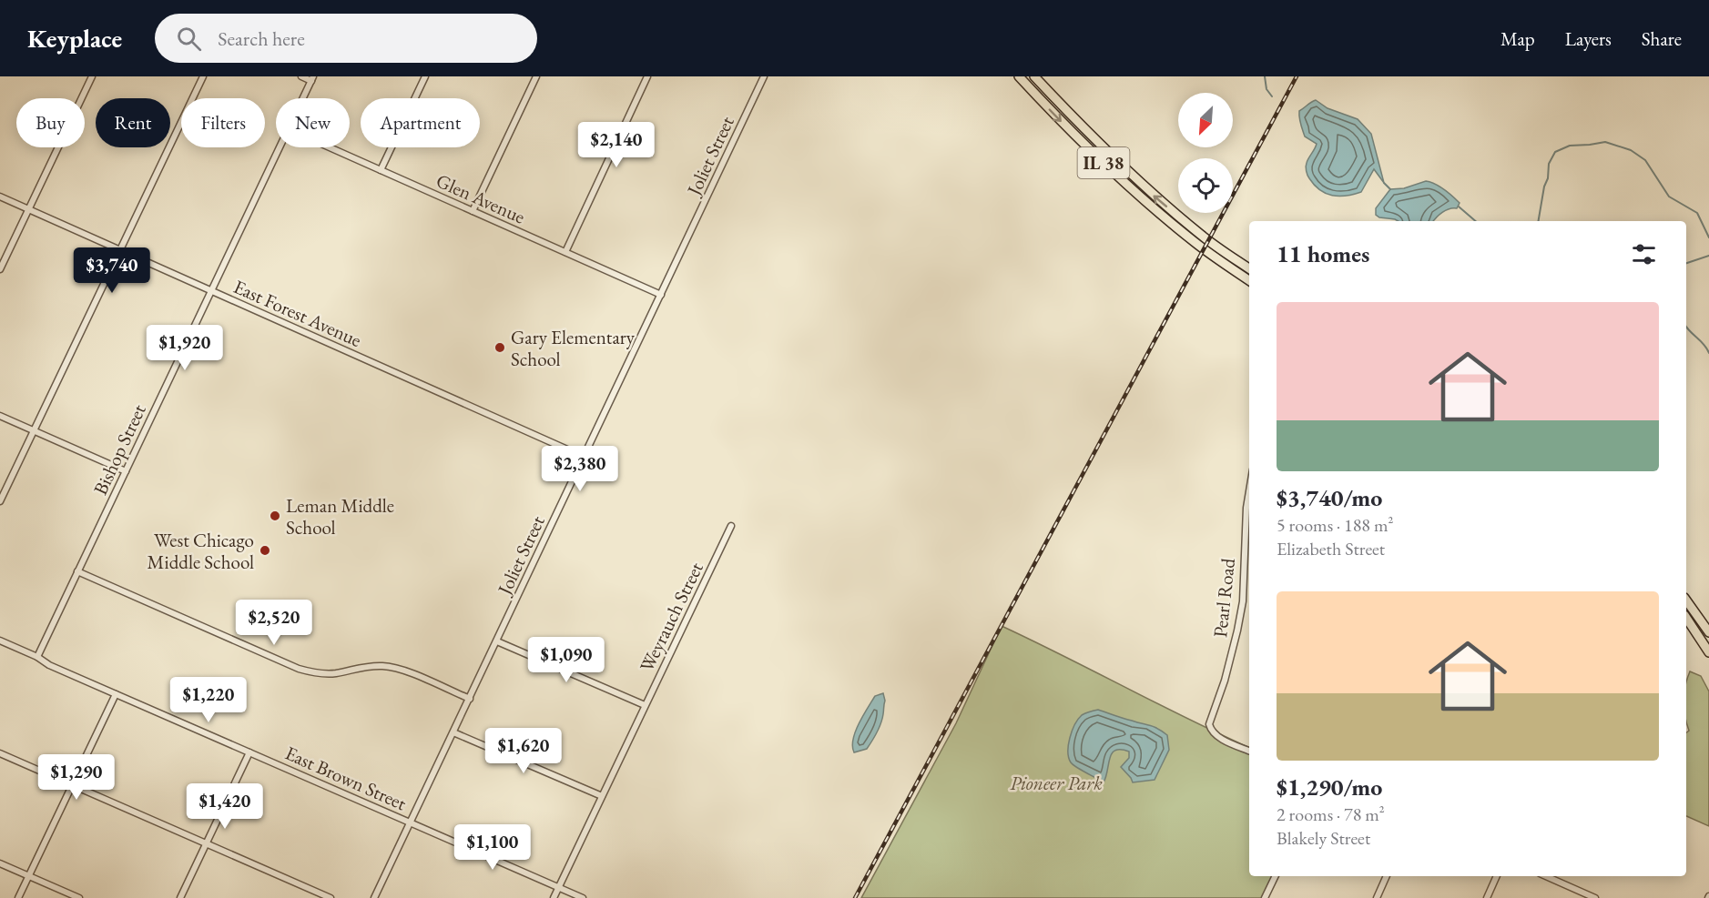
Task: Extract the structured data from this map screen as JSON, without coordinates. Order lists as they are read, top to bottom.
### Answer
{
  "streets": {
    "main road": ["IL 38"],
    "street": [
      "Joliet Street",
      "Glen Avenue",
      "East Forest Avenue",
      "Bishop Street",
      "Pearl Road",
      "Weyrauch Street",
      "East Brown Street"
    ]
  },
  "crossings": [
    ["Joliet Street", "Glen Avenue"],
    ["Joliet Street", "East Forest Avenue"],
    ["Joliet Street", "East Brown Street"],
    ["East Forest Avenue", "Bishop Street"],
    ["Bishop Street", "East Brown Street"],
    ["Weyrauch Street", "East Brown Street"]
  ],
  "parks": ["Pioneer Park"],
  "places": ["Gary Elementary School", "Leman Middle School", "West Chicago Middle School"],
  "north": "bottom left",
  "page": {
    "header": "Keyplace",
    "search": "Search here",
    "nav": ["Map", "Layers", "Share"],
    "chip": [
      "Buy",
      "Rent",
      "Filters",
      "New",
      "Apartment"
    ],
    "price": [
      "$2,140",
      "$3,740",
      "$1,920",
      "$2,380",
      "$2,520",
      "$1,090",
      "$1,220",
      "$1,620",
      "$1,290",
      "$1,420",
      "$1,100"
    ],
    "heading": "11 homes",
    "list": [
      {
        "name": "$3,740/mo",
        "note": "5 rooms · 188 m² · Elizabeth Street"
      },
      {
        "name": "$1,290/mo",
        "note": "2 rooms · 78 m² · Blakely Street"
      }
    ]
  }
}
